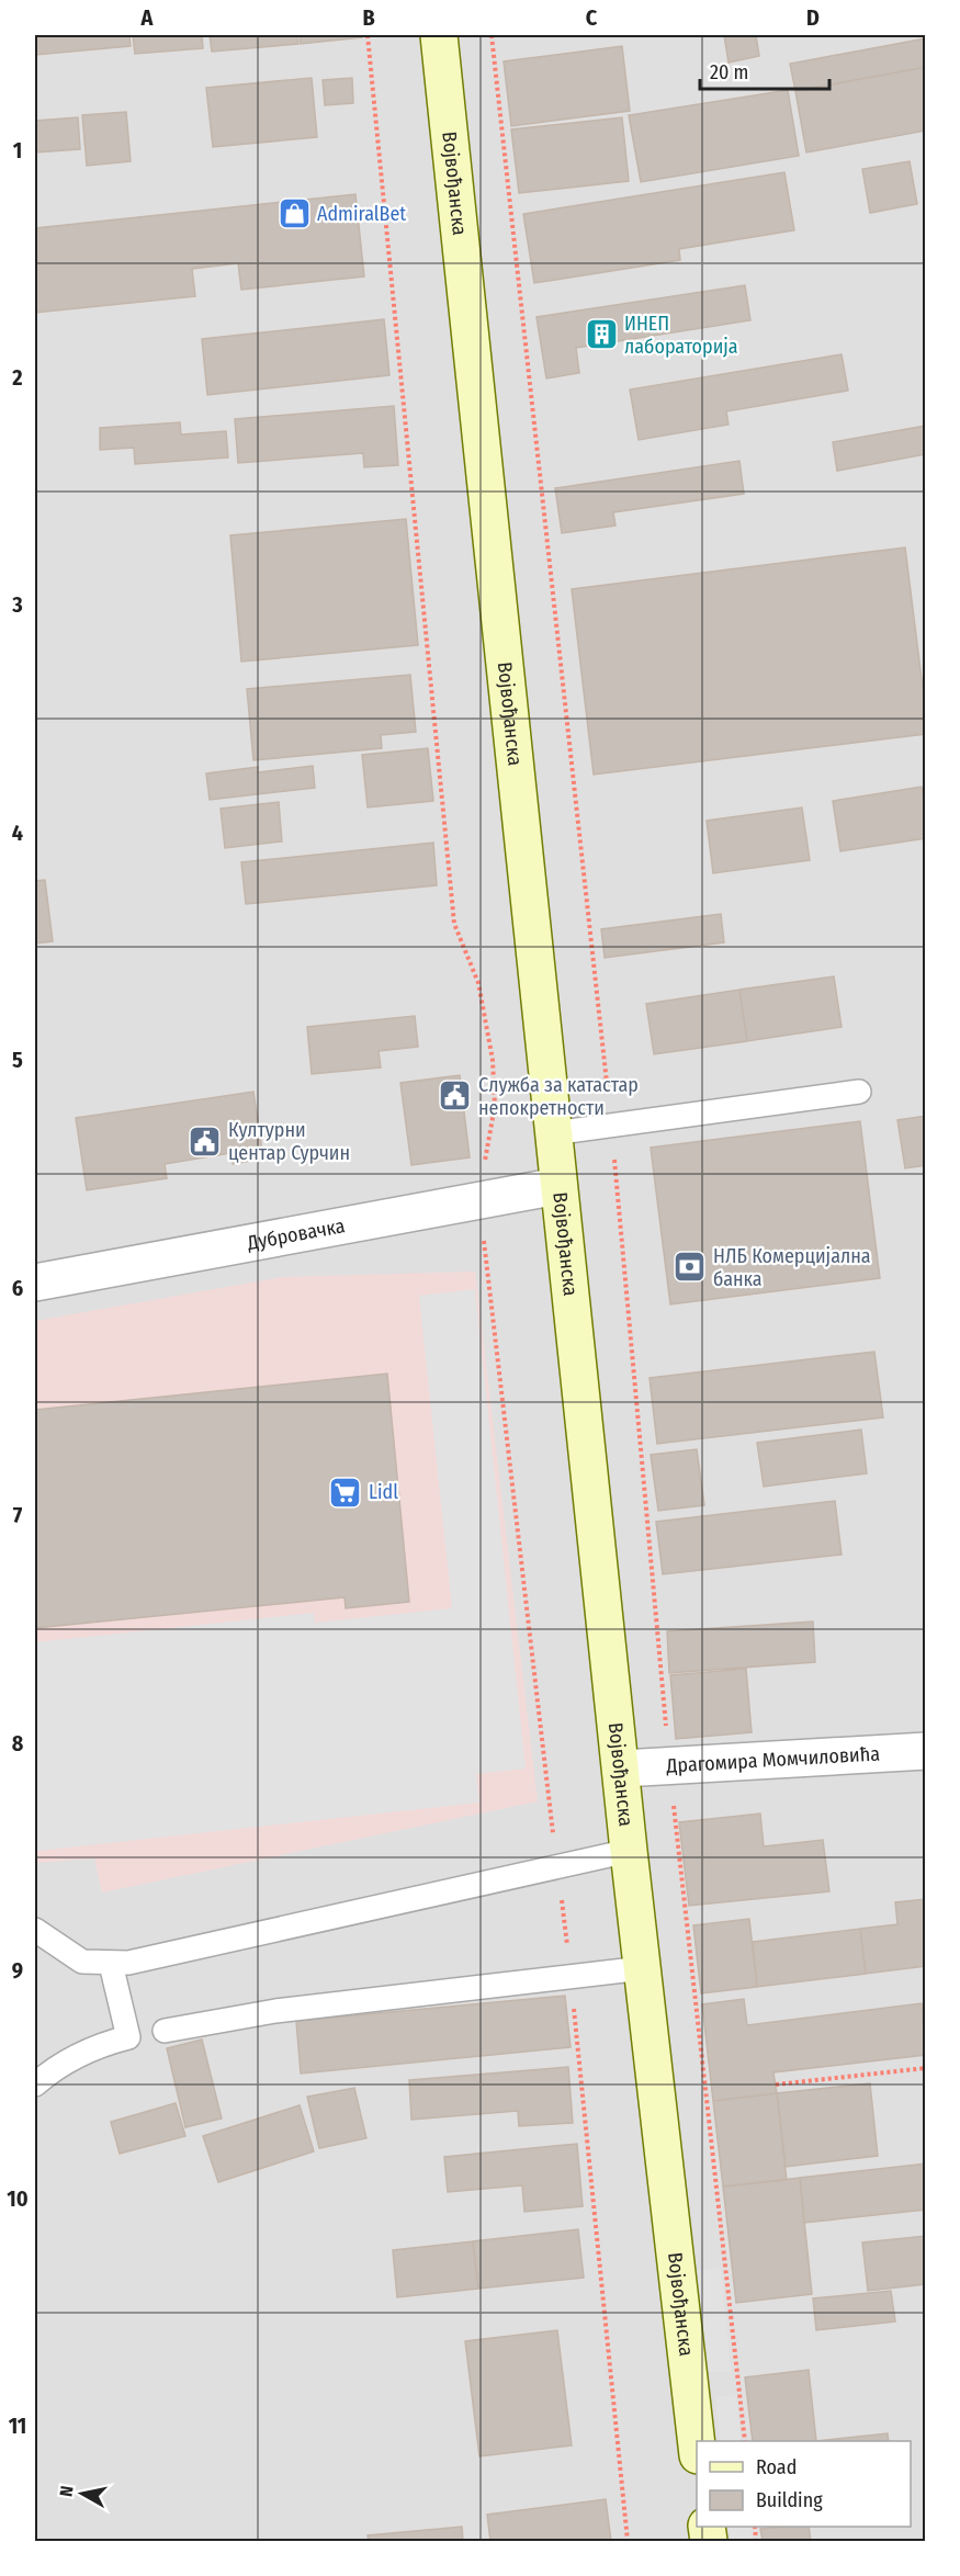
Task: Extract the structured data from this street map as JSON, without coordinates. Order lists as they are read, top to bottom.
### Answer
{
  "streets": {
    "main road": ["Војвођанска"],
    "street": ["Дубровачка", "Драгомира Момчиловића"]
  },
  "crossings": [
    ["Војвођанска", "Дубровачка"],
    ["Војвођанска", "Драгомира Момчиловића"]
  ],
  "places": {
    "shop": ["AdmiralBet"],
    "building": ["ИНЕП лабораторија"],
    "public building": ["Служба за катастар непокретности", "Културни центар Сурчин"],
    "bank": ["НЛБ Комерцијална банка"],
    "supermarket": ["Lidl"]
  },
  "legend": ["Road", "Building"],
  "scale_bar": "20 m",
  "north": "left",
  "grid": {
    "columns": [
      "A",
      "B",
      "C",
      "D"
    ],
    "rows": [
      "1",
      "2",
      "3",
      "4",
      "5",
      "6",
      "7",
      "8",
      "9",
      "10",
      "11"
    ]
  }
}
